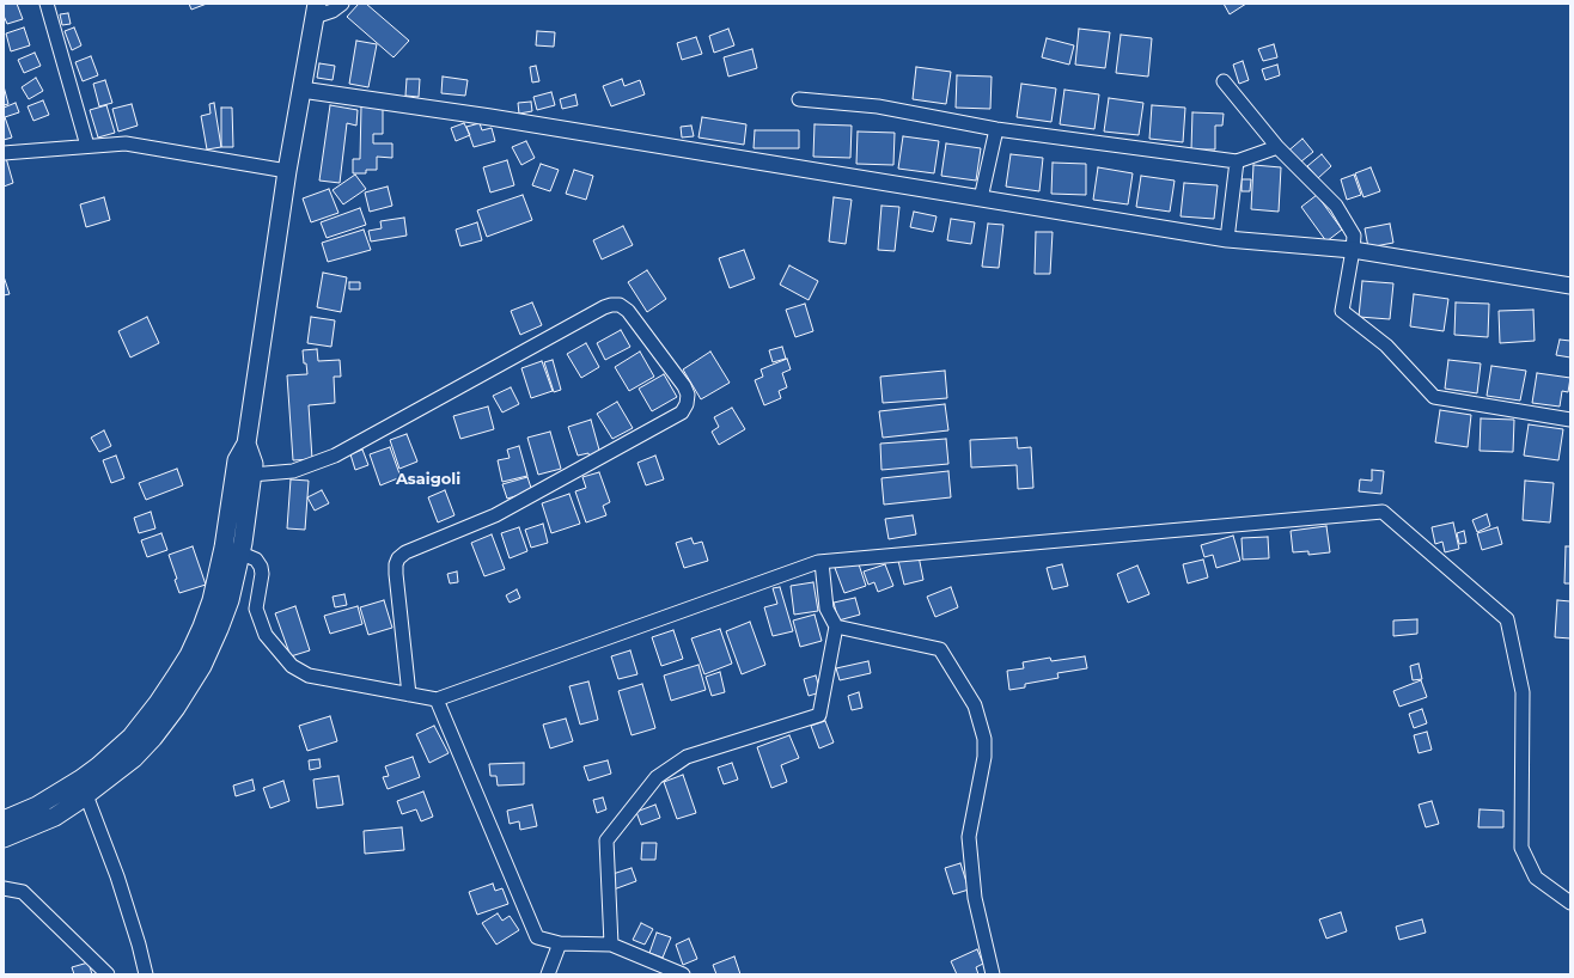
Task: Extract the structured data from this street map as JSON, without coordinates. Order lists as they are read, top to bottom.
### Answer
{
  "districts": ["Asaigoli"]
}
